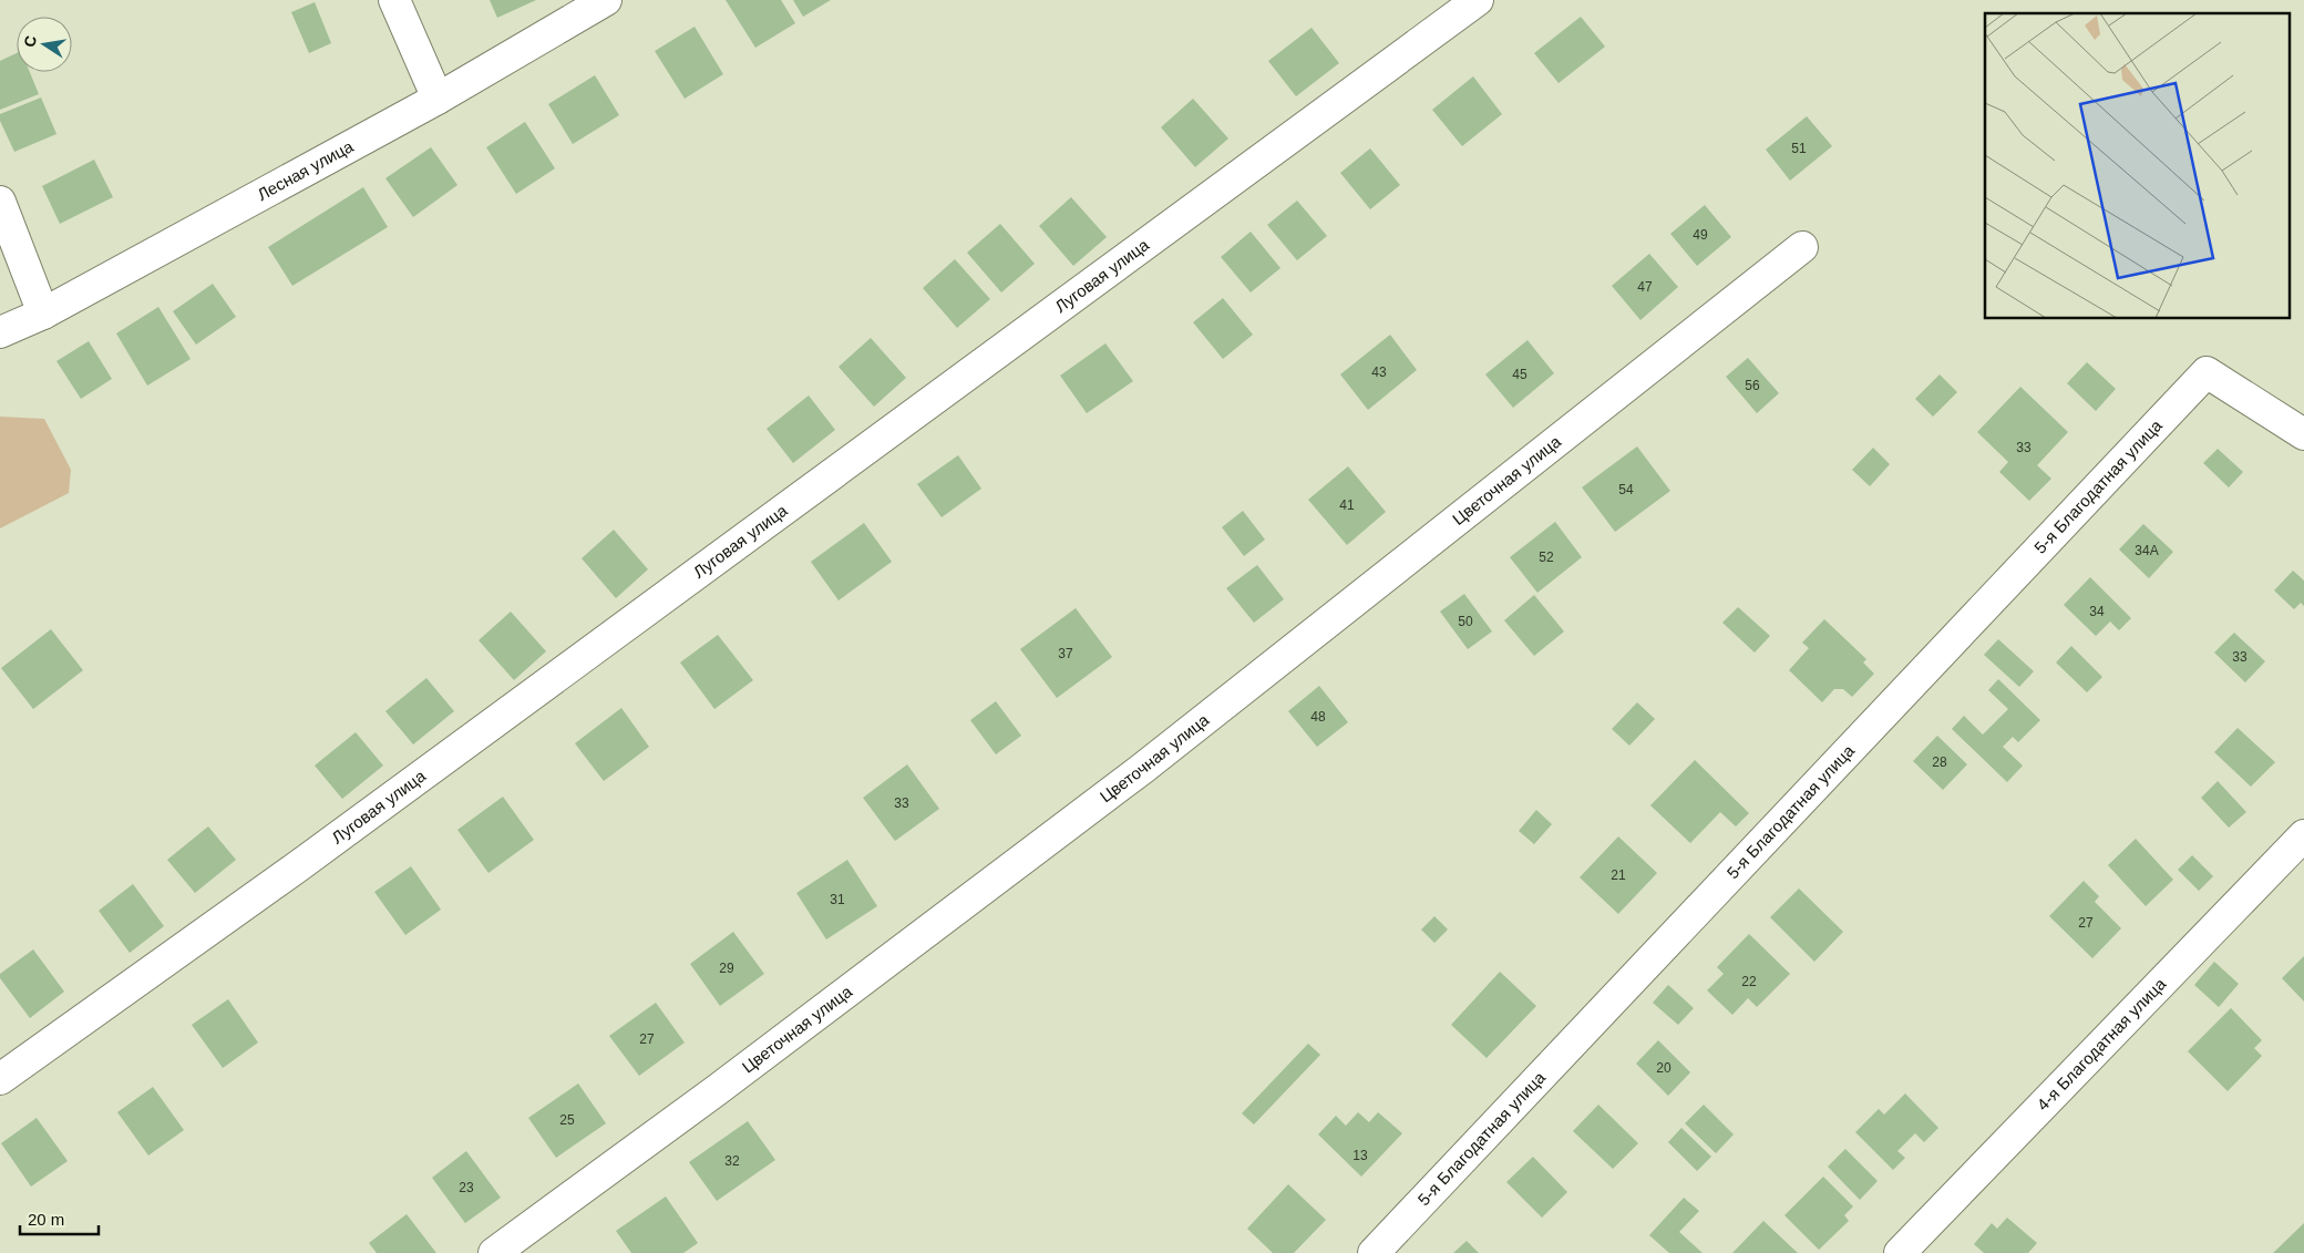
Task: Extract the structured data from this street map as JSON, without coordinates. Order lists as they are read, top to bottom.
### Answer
{
  "streets": {
    "street": [
      "Лесная улица",
      "Луговая улица",
      "Цветочная улица",
      "5-я Благодатная улица",
      "4-я Благодатная улица"
    ]
  },
  "house_numbers": [
    "51",
    "49",
    "47",
    "43",
    "45",
    "56",
    "33",
    "54",
    "41",
    "34А",
    "52",
    "34",
    "50",
    "37",
    "33",
    "48",
    "28",
    "33",
    "21",
    "31",
    "27",
    "29",
    "22",
    "27",
    "20",
    "25",
    "13",
    "32",
    "23"
  ],
  "scale_bar": "20 m",
  "north": "left"
}
